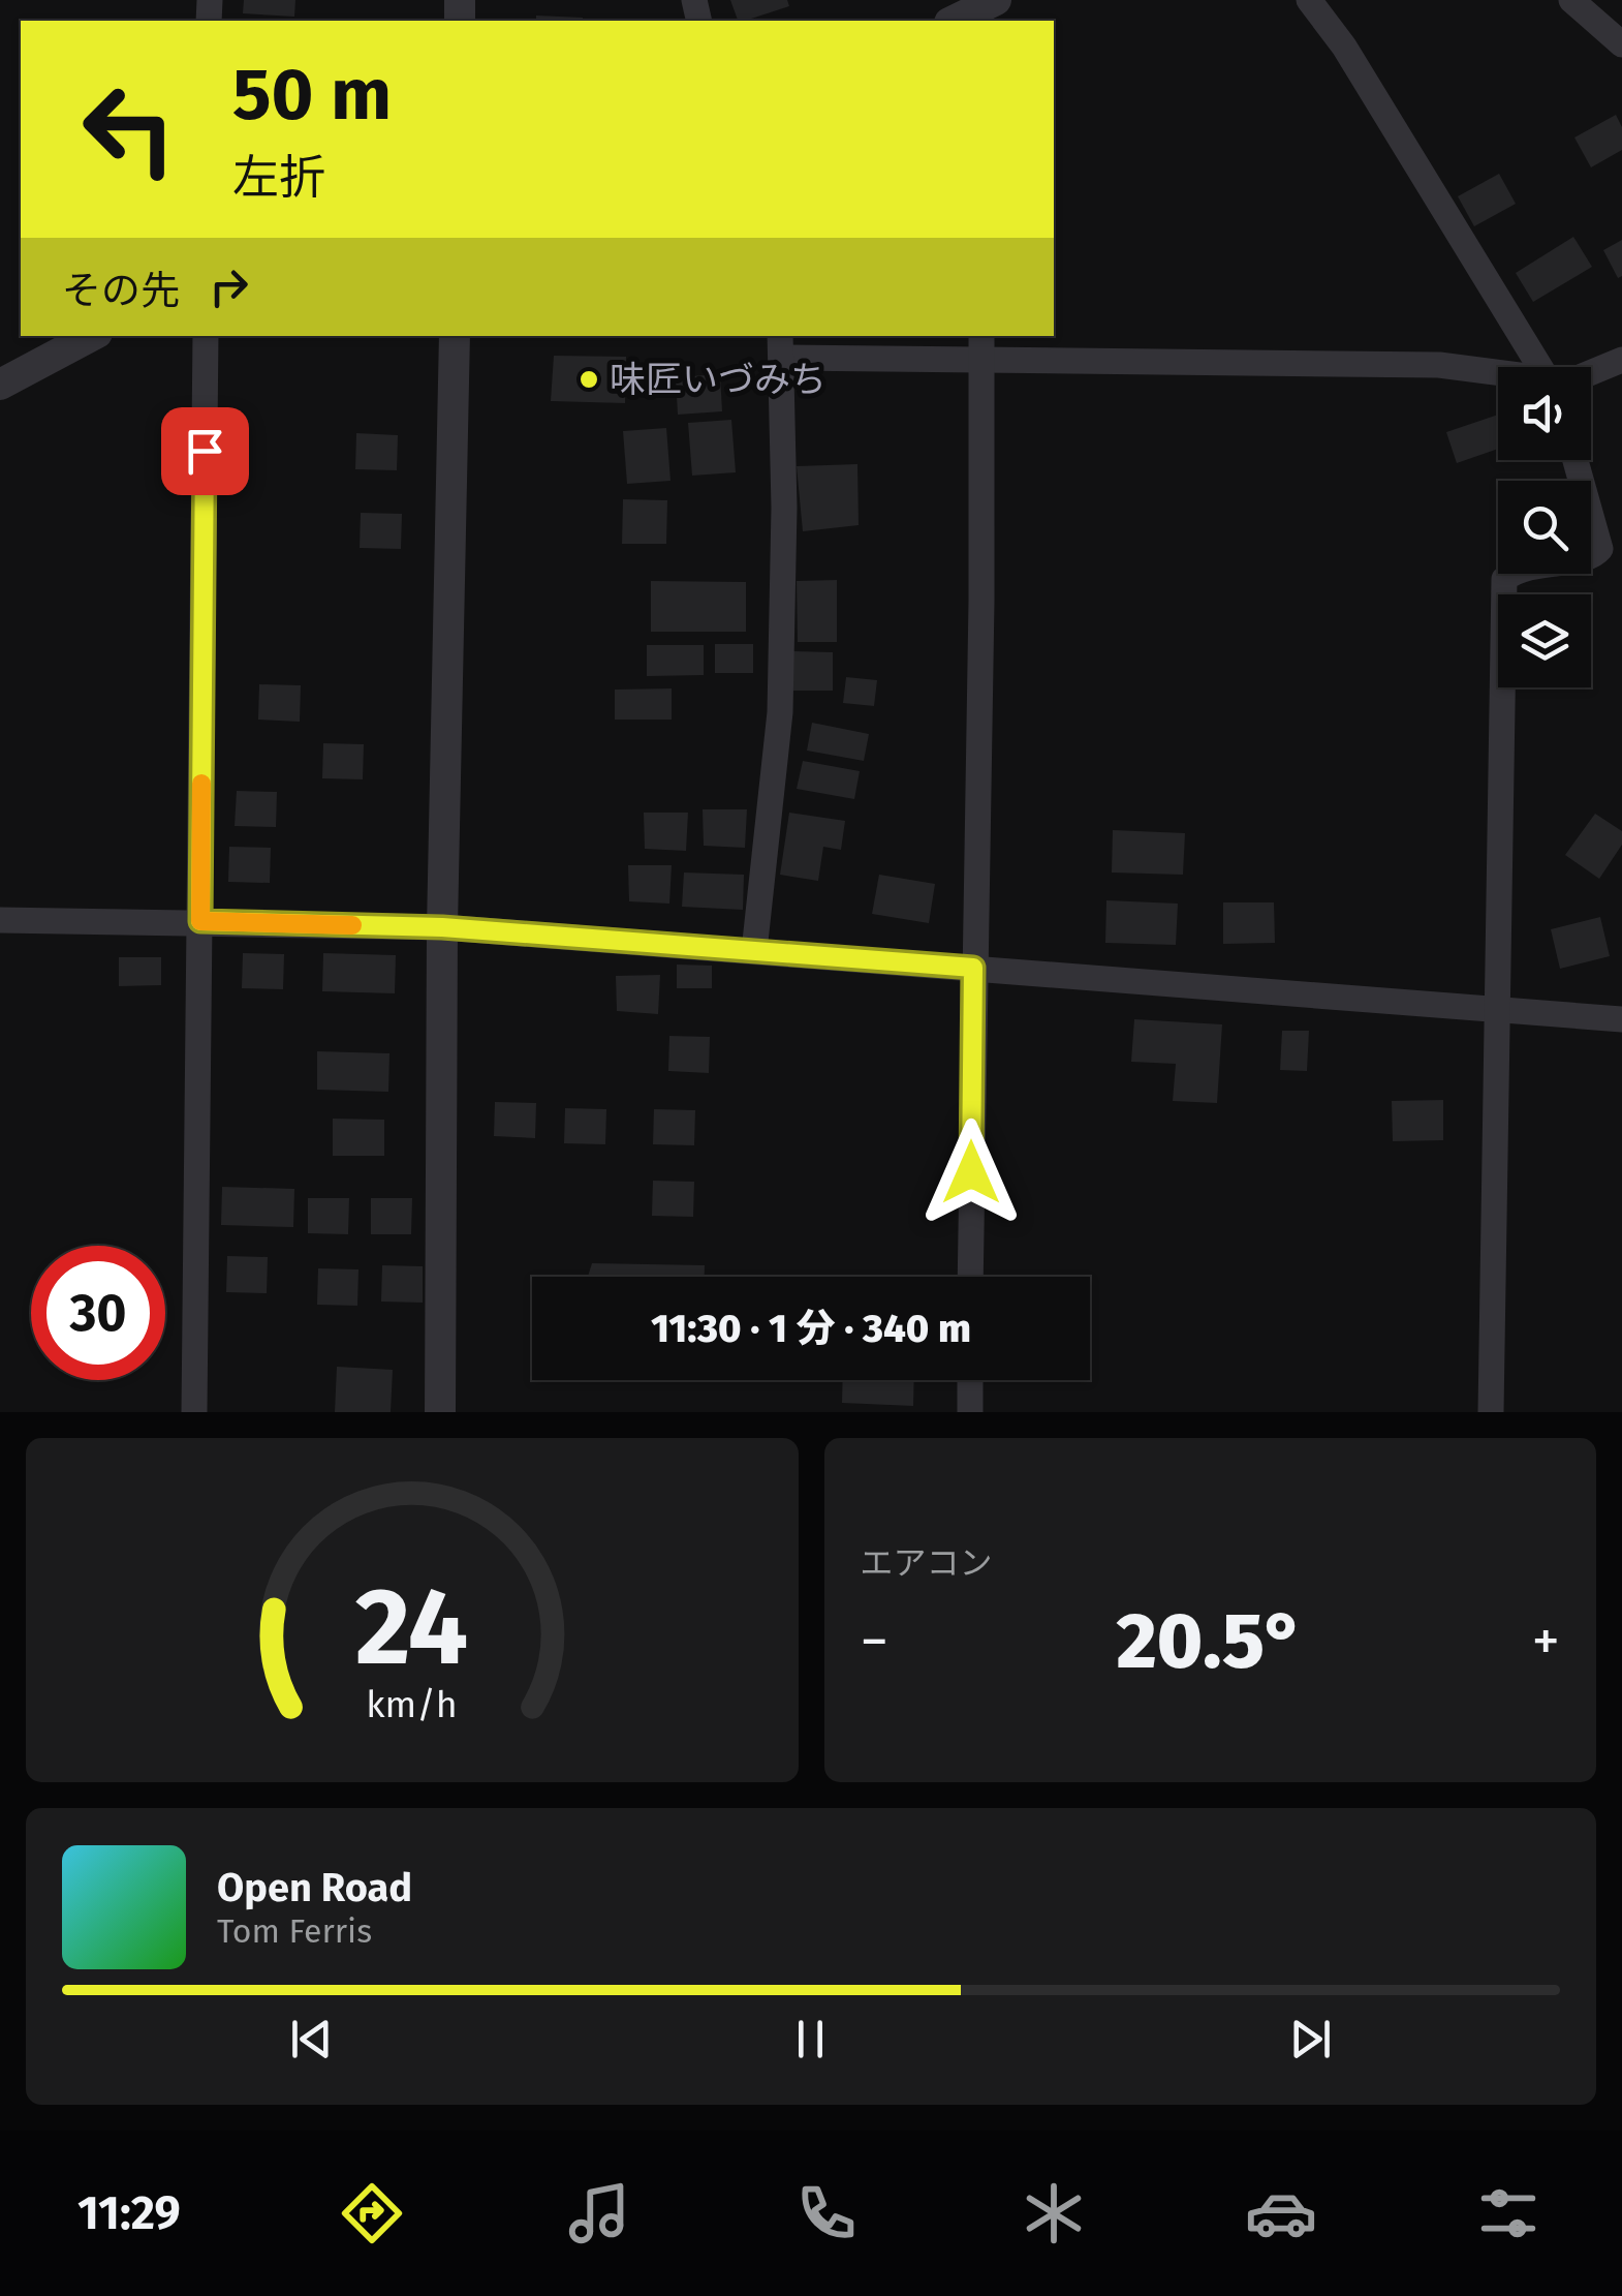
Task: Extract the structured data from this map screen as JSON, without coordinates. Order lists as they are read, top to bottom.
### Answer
{
  "places": ["味匠いづみち"],
  "page": {
    "turn": ["50 m", "左折"],
    "then": "その先",
    "limit": "30",
    "trip": "11:30 · 1 分 · 340 m",
    "tile": "エアコン",
    "heat": ["−", "20.5°", "+"],
    "song": ["Open Road", "Tom Ferris"],
    "tabs": "11:29",
    "gauge": ["24", "km/h"]
  }
}
